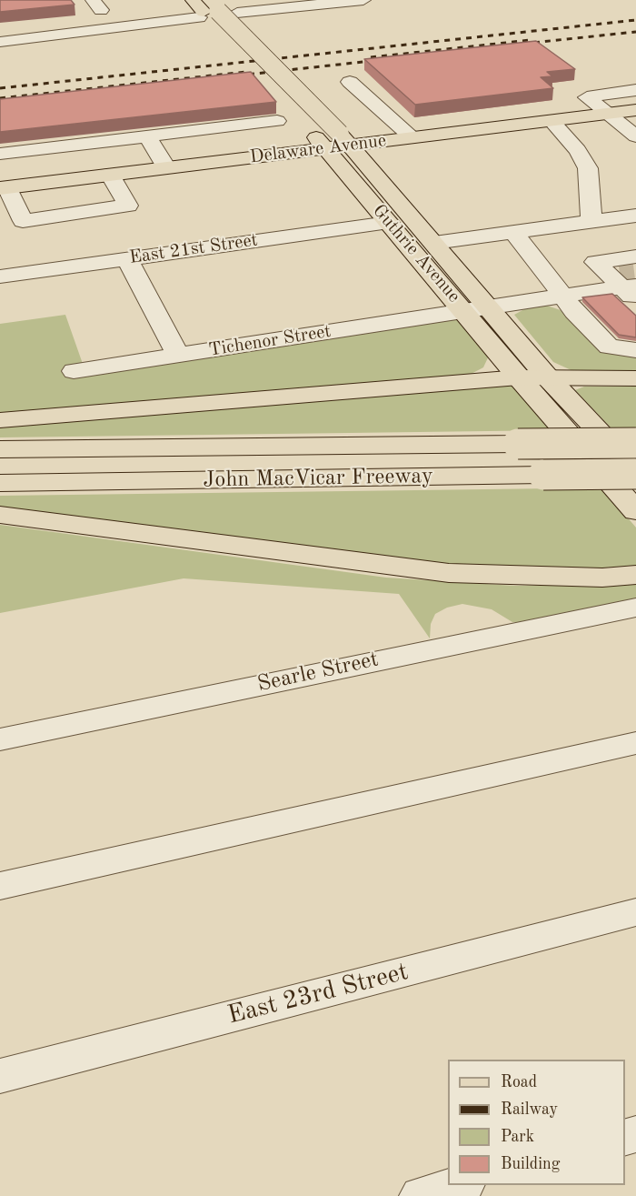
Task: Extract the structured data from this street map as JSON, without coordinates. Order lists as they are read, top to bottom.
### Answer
{
  "streets": {
    "main road": ["Delaware Avenue", "Guthrie Avenue", "John MacVicar Freeway"],
    "street": [
      "East 21st Street",
      "Tichenor Street",
      "Searle Street",
      "East 23rd Street"
    ]
  },
  "crossings": [
    ["Delaware Avenue", "Guthrie Avenue"],
    ["East 21st Street", "Guthrie Avenue"],
    ["Guthrie Avenue", "Tichenor Street"],
    ["Guthrie Avenue", "John MacVicar Freeway"]
  ],
  "legend": [
    "Road",
    "Railway",
    "Park",
    "Building"
  ]
}
